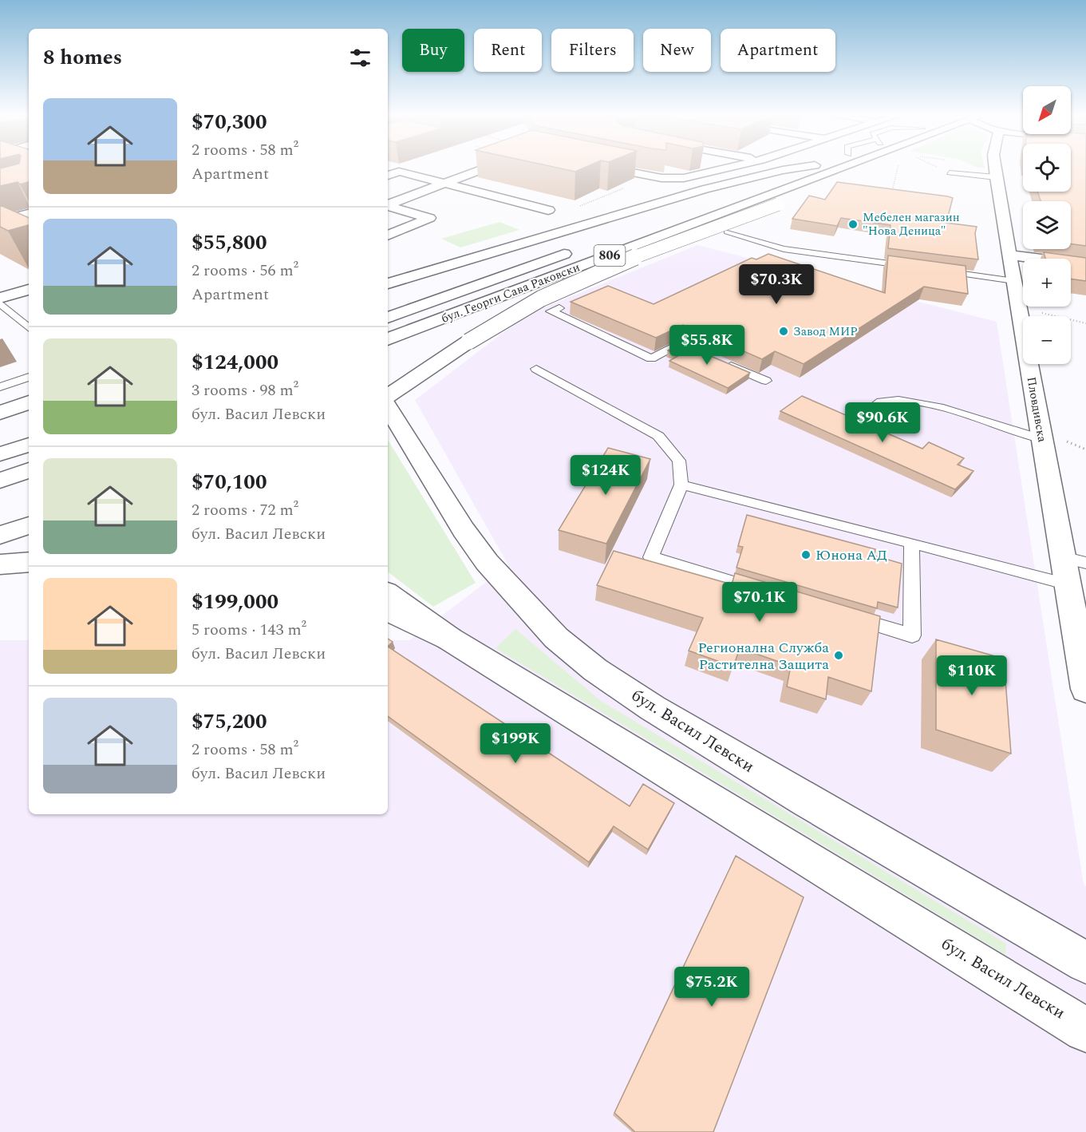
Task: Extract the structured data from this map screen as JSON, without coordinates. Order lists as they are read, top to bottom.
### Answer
{
  "streets": {
    "main road": [
      "806",
      "бул. Георги Сава Раковски",
      "Пловдивска",
      "бул. Васил Левски"
    ]
  },
  "places": [
    "Мебелен магазин \"Нова Деница\"",
    "Завод МИР",
    "Юнона АД",
    "Регионална Служба Растителна Защита"
  ],
  "north": "bottom left",
  "page": {
    "chip": [
      "Buy",
      "Rent",
      "Filters",
      "New",
      "Apartment"
    ],
    "heading": "8 homes",
    "map_buttons": ["+", "−"],
    "list": [
      {
        "name": "$70,300",
        "note": "2 rooms · 58 m² · Apartment"
      },
      {
        "name": "$55,800",
        "note": "2 rooms · 56 m² · Apartment"
      },
      {
        "name": "$124,000",
        "note": "3 rooms · 98 m² · бул. Васил Левски"
      },
      {
        "name": "$70,100",
        "note": "2 rooms · 72 m² · бул. Васил Левски"
      },
      {
        "name": "$199,000",
        "note": "5 rooms · 143 m² · бул. Васил Левски"
      },
      {
        "name": "$75,200",
        "note": "2 rooms · 58 m² · бул. Васил Левски"
      }
    ],
    "price": [
      "$70.3K",
      "$55.8K",
      "$90.6K",
      "$124K",
      "$70.1K",
      "$110K",
      "$199K",
      "$75.2K"
    ]
  }
}
